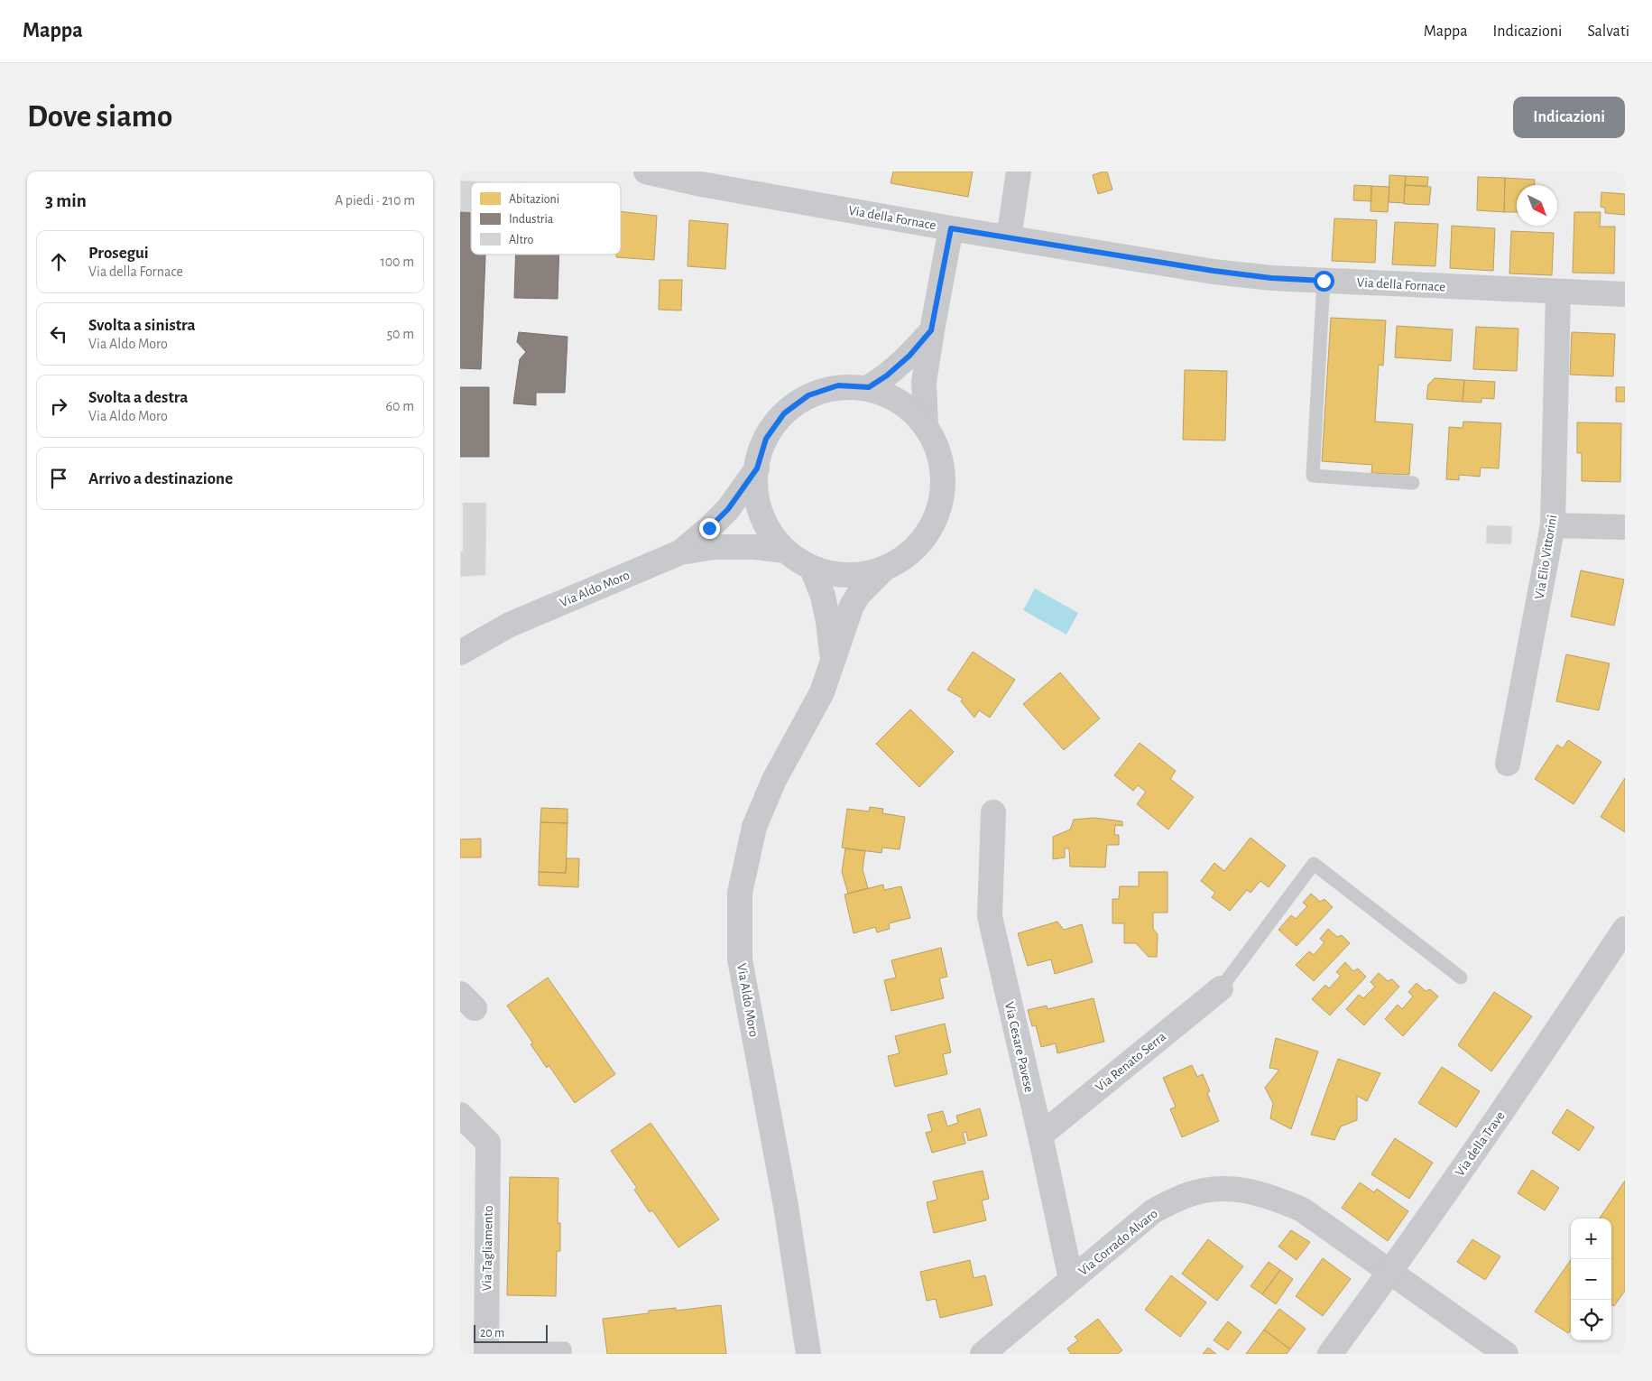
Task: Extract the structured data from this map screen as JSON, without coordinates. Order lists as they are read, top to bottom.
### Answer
{
  "streets": {
    "street": [
      "Via della Fornace",
      "Via Elio Vittorini",
      "Via Aldo Moro",
      "Via Cesare Pavese",
      "Via Renato Serra",
      "Via della Trave",
      "Via Corrado Alvaro",
      "Via Tagliamento"
    ]
  },
  "crossings": [
    ["Via della Fornace", "Via Elio Vittorini"],
    ["Via della Fornace", "Via Aldo Moro"],
    ["Via Cesare Pavese", "Via Renato Serra"],
    ["Via Cesare Pavese", "Via Corrado Alvaro"],
    ["Via della Trave", "Via Corrado Alvaro"]
  ],
  "legend": ["Abitazioni", "Industria", "Altro"],
  "scale_bar": "20 m",
  "north": "bottom right",
  "page": {
    "header": "Mappa",
    "nav": ["Mappa", "Indicazioni", "Salvati"],
    "buttons": "Indicazioni",
    "title": "Dove siamo",
    "heading": ["3 min", "A piedi · 210 m"],
    "list": [
      ["Prosegui", "Via della Fornace", "100 m"],
      ["Svolta a sinistra", "Via Aldo Moro", "50 m"],
      ["Svolta a destra", "Via Aldo Moro", "60 m"],
      "Arrivo a destinazione"
    ],
    "map_buttons": ["+", "−"],
    "scale": "20 m"
  }
}
